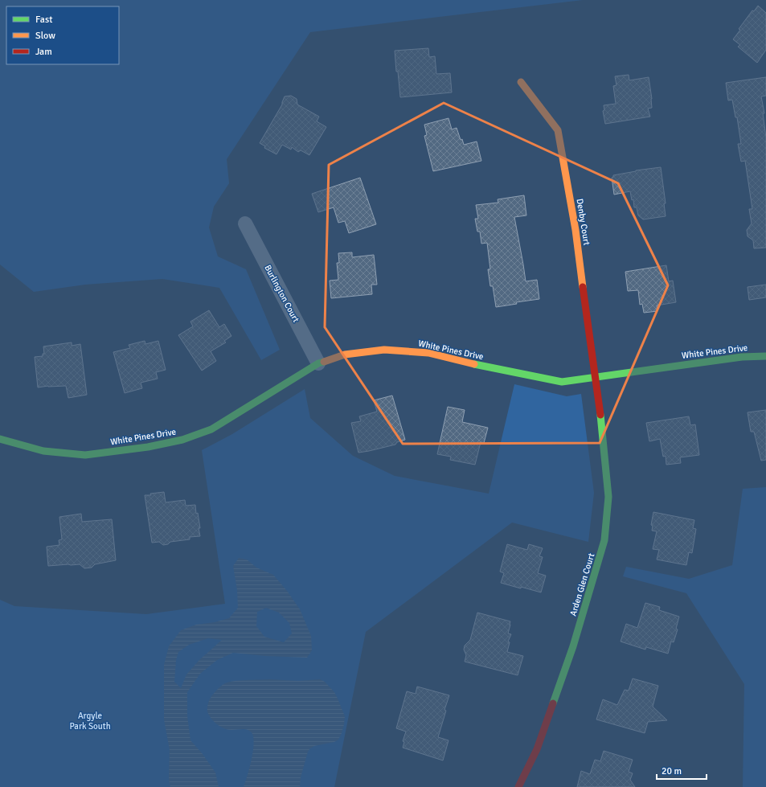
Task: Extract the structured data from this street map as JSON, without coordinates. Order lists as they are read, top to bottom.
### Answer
{
  "streets": {
    "street": [
      "Denby Court",
      "Burlington Court",
      "White Pines Drive",
      "Arden Glen Court"
    ]
  },
  "crossings": [
    ["Denby Court", "White Pines Drive"],
    ["Denby Court", "Arden Glen Court"],
    ["Burlington Court", "White Pines Drive"],
    ["White Pines Drive", "Arden Glen Court"]
  ],
  "parks": ["Argyle Park South"],
  "legend": ["Fast", "Slow", "Jam"],
  "scale_bar": "20 m"
}
